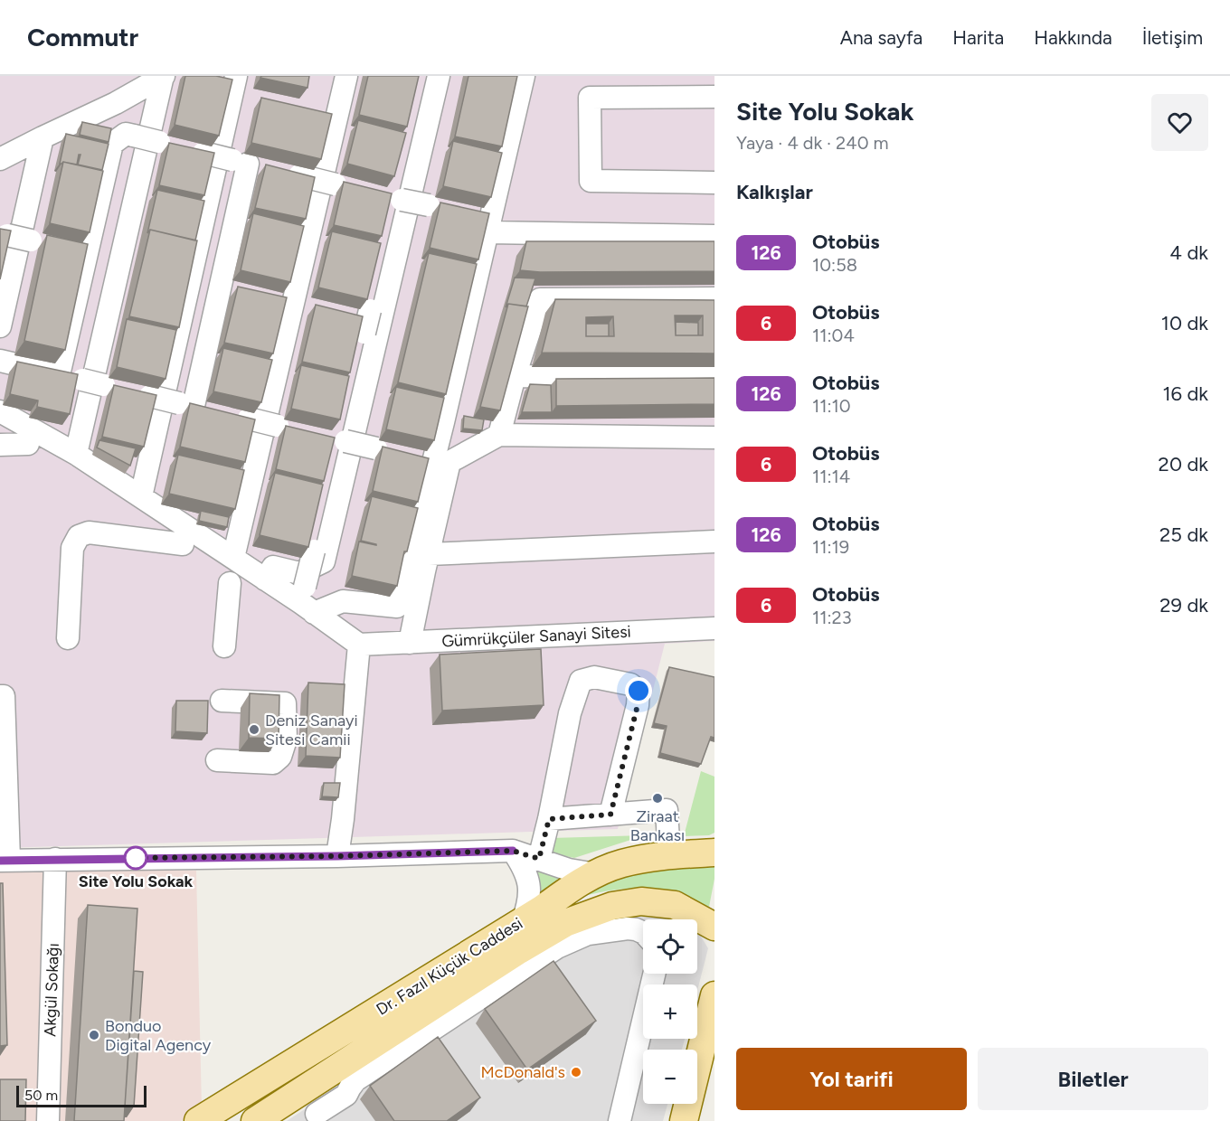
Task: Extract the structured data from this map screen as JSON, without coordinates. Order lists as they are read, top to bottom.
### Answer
{
  "streets": {
    "main road": ["Dr. Fazıl Küçük Caddesi"],
    "street": ["Gümrükçüler Sanayi Sitesi", "Akgül Sokağı"]
  },
  "places": [
    "Deniz Sanayi Sitesi Camii",
    "Ziraat Bankası",
    "Site Yolu Sokak",
    "Bonduo Digital Agency",
    "McDonald's"
  ],
  "lines": ["bus line 126"],
  "scale_bar": "50 m",
  "page": {
    "header": "Commutr",
    "nav": [
      "Ana sayfa",
      "Harita",
      "Hakkında",
      "İletişim"
    ],
    "heading": [
      ["Site Yolu Sokak", "Yaya · 4 dk · 240 m"],
      "Kalkışlar"
    ],
    "list": [
      {
        "mark": "126",
        "name": "Otobüs",
        "note": "10:58",
        "value": "4 dk"
      },
      {
        "mark": "6",
        "name": "Otobüs",
        "note": "11:04",
        "value": "10 dk"
      },
      {
        "mark": "126",
        "name": "Otobüs",
        "note": "11:10",
        "value": "16 dk"
      },
      {
        "mark": "6",
        "name": "Otobüs",
        "note": "11:14",
        "value": "20 dk"
      },
      {
        "mark": "126",
        "name": "Otobüs",
        "note": "11:19",
        "value": "25 dk"
      },
      {
        "mark": "6",
        "name": "Otobüs",
        "note": "11:23",
        "value": "29 dk"
      }
    ],
    "map_buttons": ["+", "−"],
    "buttons": ["Yol tarifi", "Biletler"],
    "scale": "50 m"
  }
}
